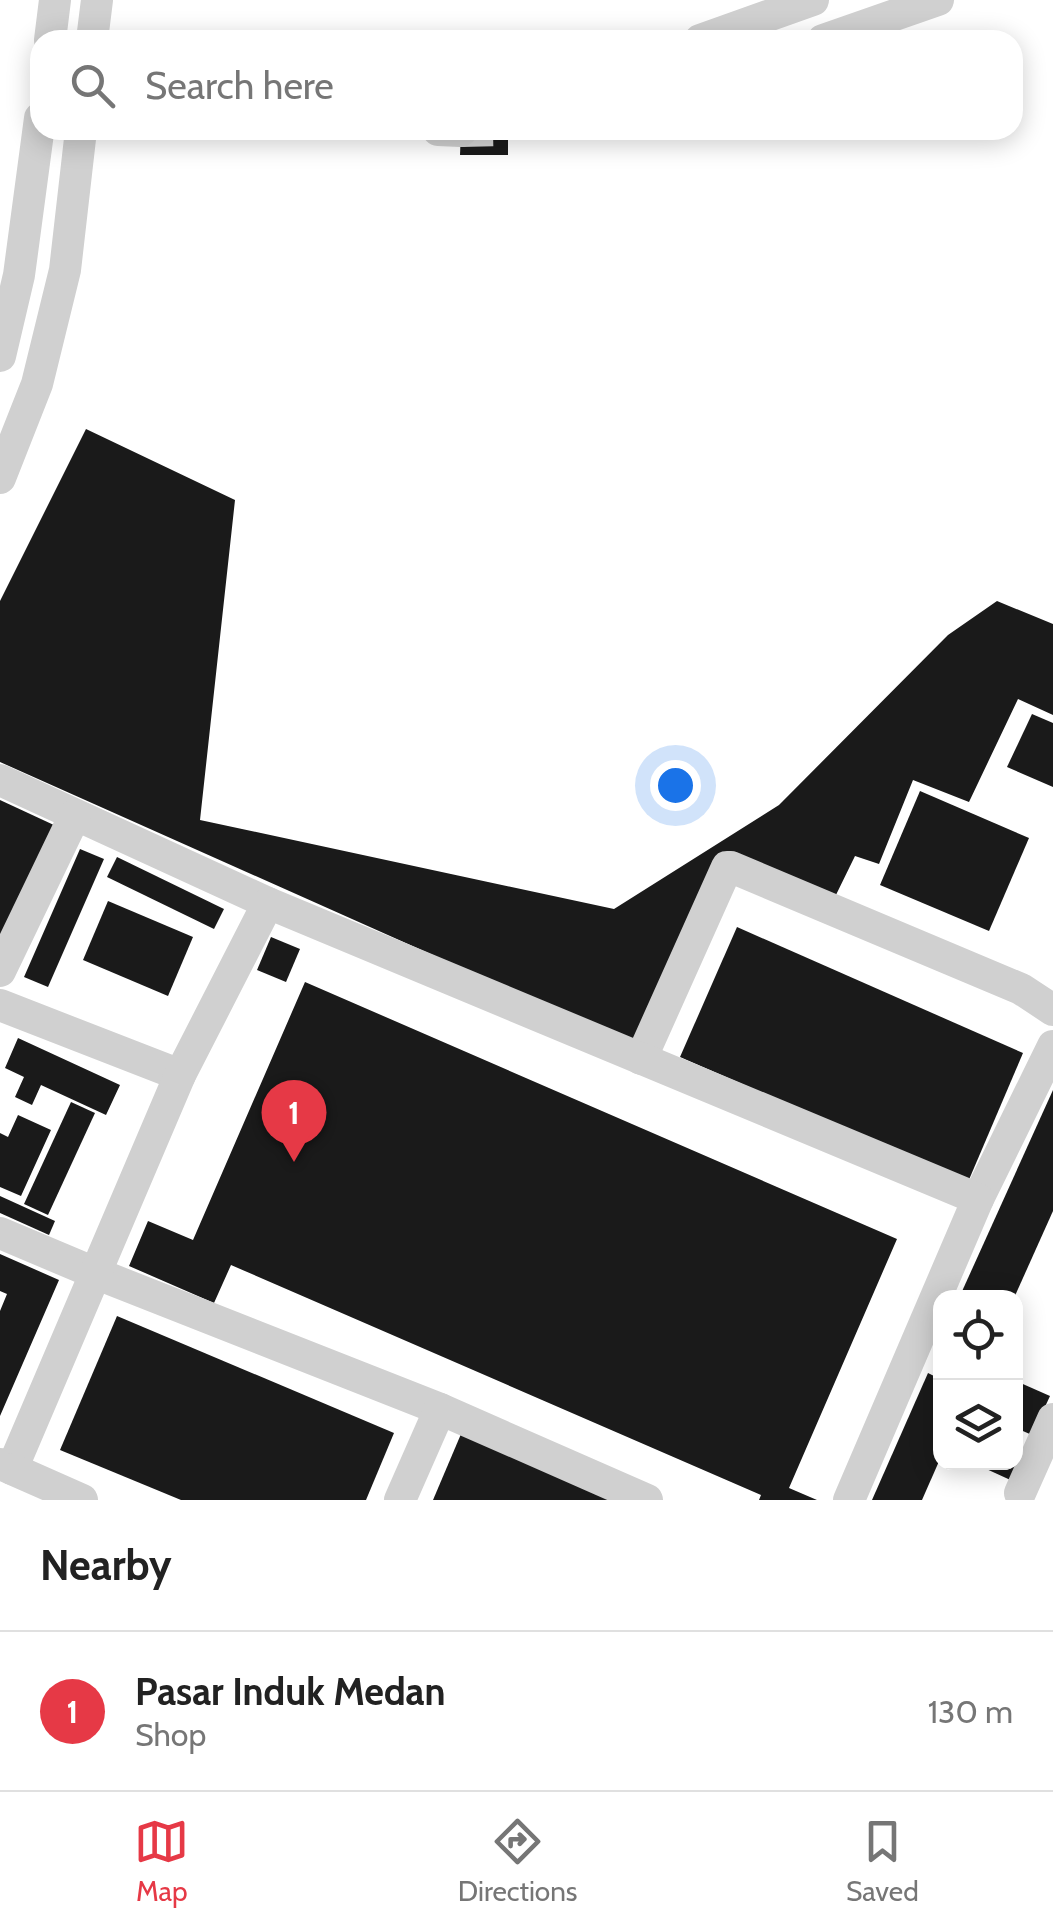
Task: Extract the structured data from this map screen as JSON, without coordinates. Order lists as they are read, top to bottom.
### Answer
{
  "page": {
    "search": "Search here",
    "pins": "1",
    "heading": "Nearby",
    "list": [
      {
        "mark": "1",
        "name": "Pasar Induk Medan",
        "note": "Shop",
        "value": "130 m"
      }
    ],
    "nav": ["Map", "Directions", "Saved"]
  }
}
